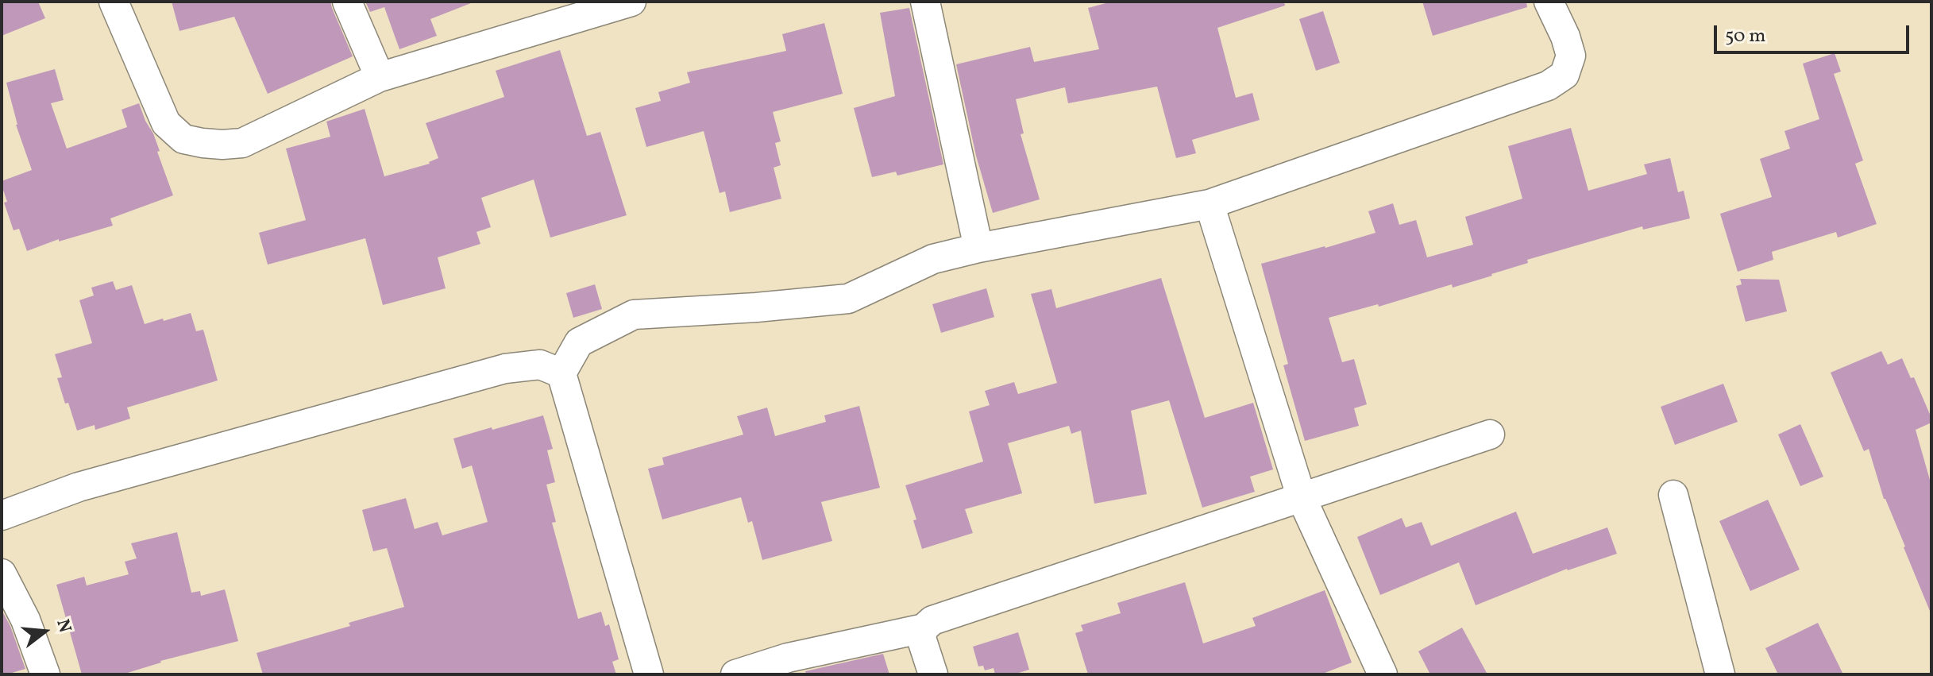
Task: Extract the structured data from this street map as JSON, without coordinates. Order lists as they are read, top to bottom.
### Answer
{
  "scale_bar": "50 m",
  "north": "right"
}
